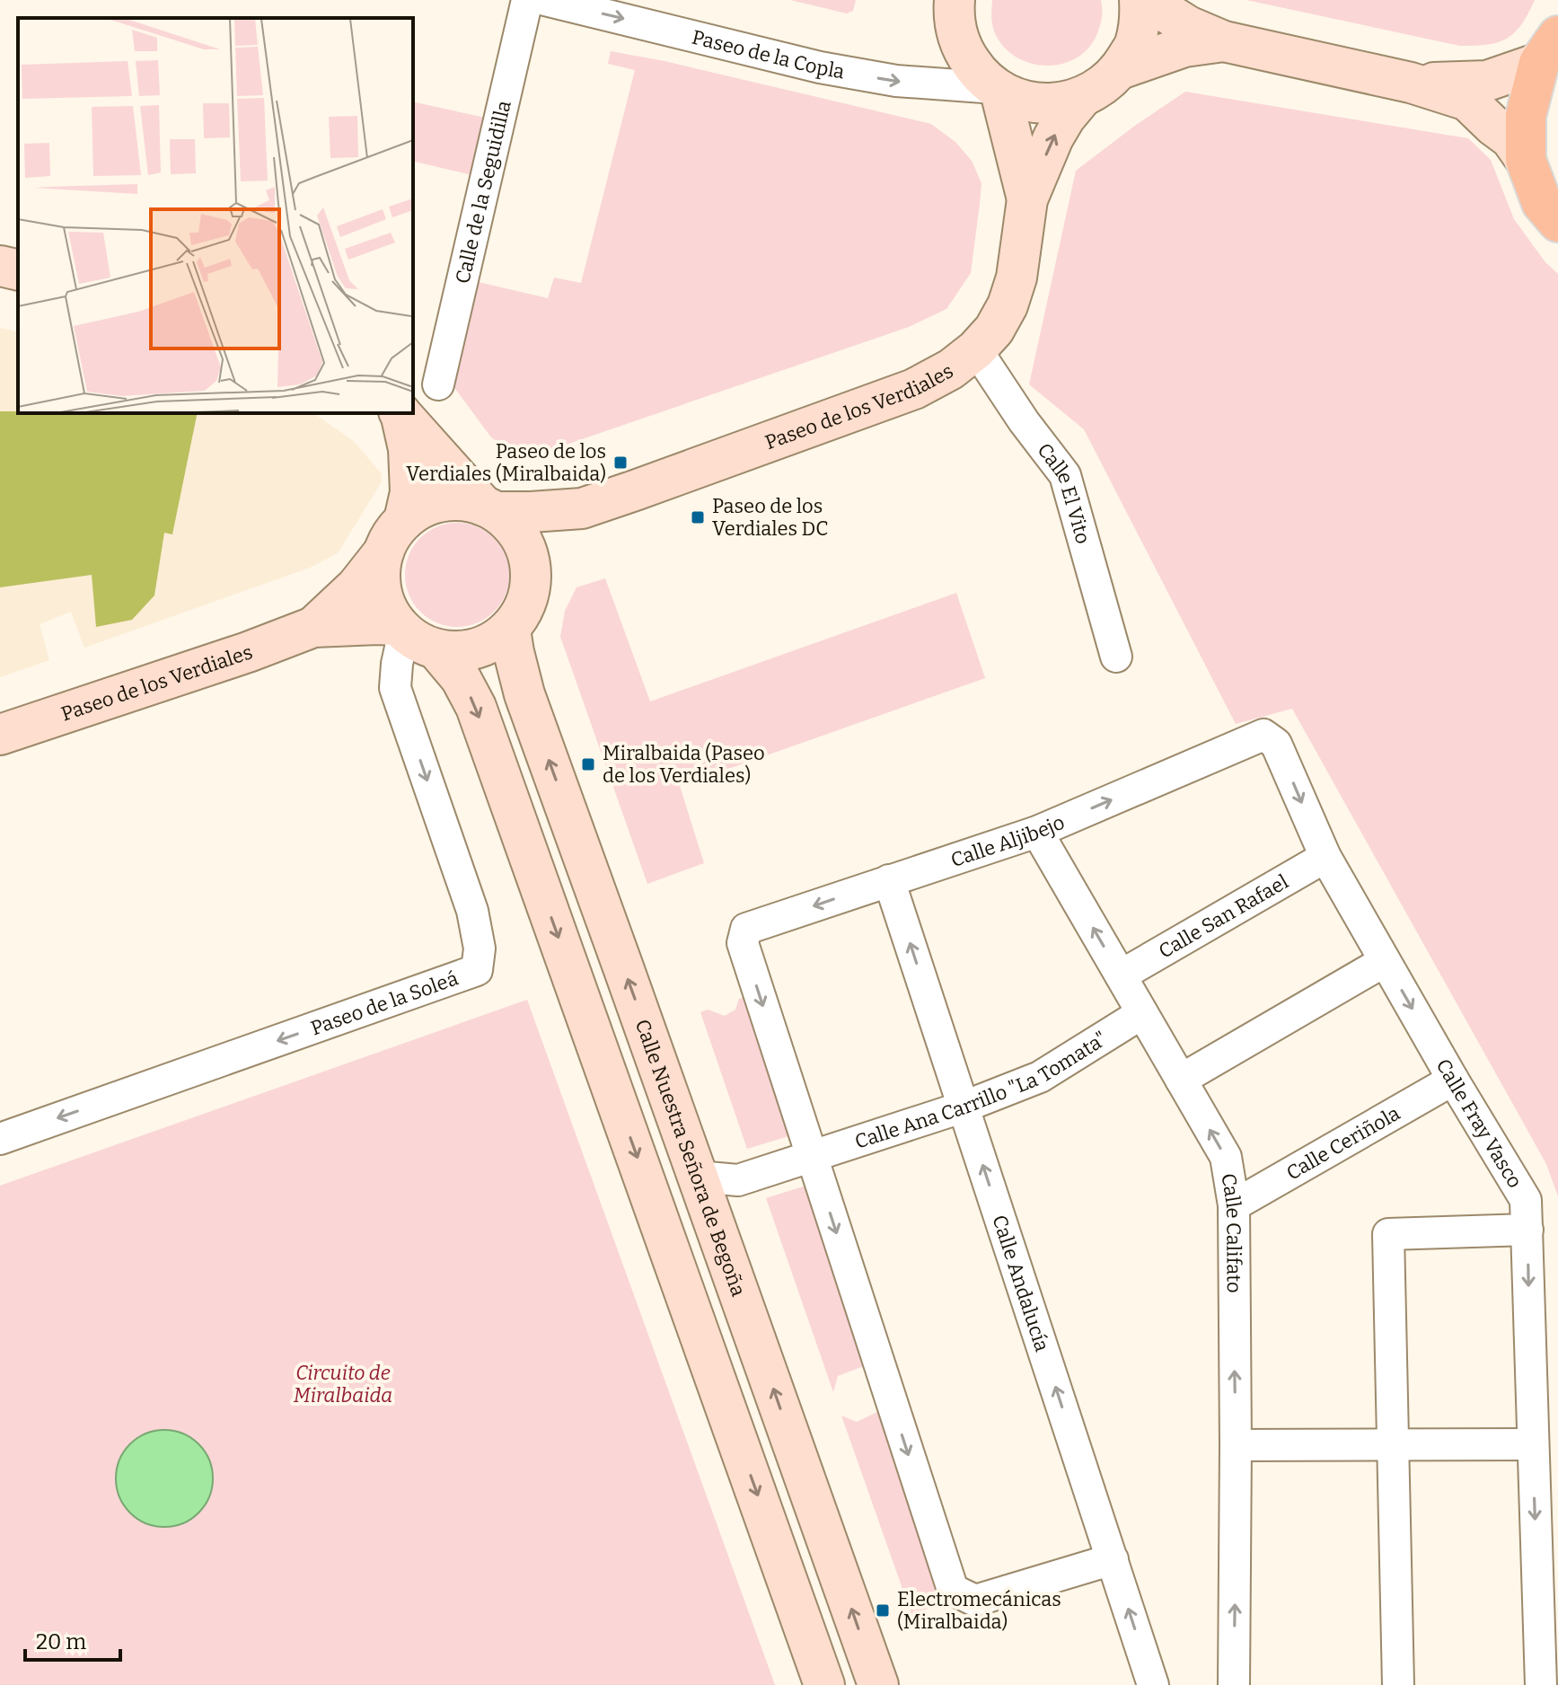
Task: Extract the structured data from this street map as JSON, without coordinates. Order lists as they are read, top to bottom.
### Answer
{
  "streets": {
    "street": [
      "Paseo de la Copla",
      "Calle de la Seguidilla",
      "Paseo de los Verdiales",
      "Calle El Vito",
      "Calle Aljibejo",
      "Calle San Rafael",
      "Paseo de la Soleá",
      "Calle Ana Carrillo \"La Tomata\"",
      "Calle Fray Vasco",
      "Calle Ceriñola",
      "Calle Nuestra Señora de Begoña",
      "Calle Califato",
      "Calle Andalucía"
    ]
  },
  "crossings": [
    ["Paseo de la Copla", "Paseo de los Verdiales"],
    ["Paseo de los Verdiales", "Calle El Vito"],
    ["Paseo de los Verdiales", "Paseo de la Soleá"],
    ["Paseo de los Verdiales", "Calle Nuestra Señora de Begoña"],
    ["Calle Aljibejo", "Calle Ana Carrillo \"La Tomata\""],
    ["Calle Aljibejo", "Calle Fray Vasco"],
    ["Calle Aljibejo", "Calle Califato"],
    ["Calle Aljibejo", "Calle Andalucía"],
    ["Calle San Rafael", "Calle Fray Vasco"],
    ["Calle San Rafael", "Calle Califato"],
    ["Paseo de la Soleá", "Calle Nuestra Señora de Begoña"],
    ["Calle Ana Carrillo \"La Tomata\"", "Calle Nuestra Señora de Begoña"],
    ["Calle Ana Carrillo \"La Tomata\"", "Calle Califato"],
    ["Calle Ana Carrillo \"La Tomata\"", "Calle Andalucía"],
    ["Calle Fray Vasco", "Calle Ceriñola"],
    ["Calle Ceriñola", "Calle Califato"]
  ],
  "one_way": ["Paseo de la Copla", "Calle Andalucía"],
  "parks": ["Circuito de Miralbaida"],
  "places": {
    "transit": [
      "Paseo de los Verdiales (Miralbaida)",
      "Paseo de los Verdiales DC",
      "Miralbaida (Paseo de los Verdiales)",
      "Electromecánicas (Miralbaida)"
    ]
  },
  "scale_bar": "20 m"
}
